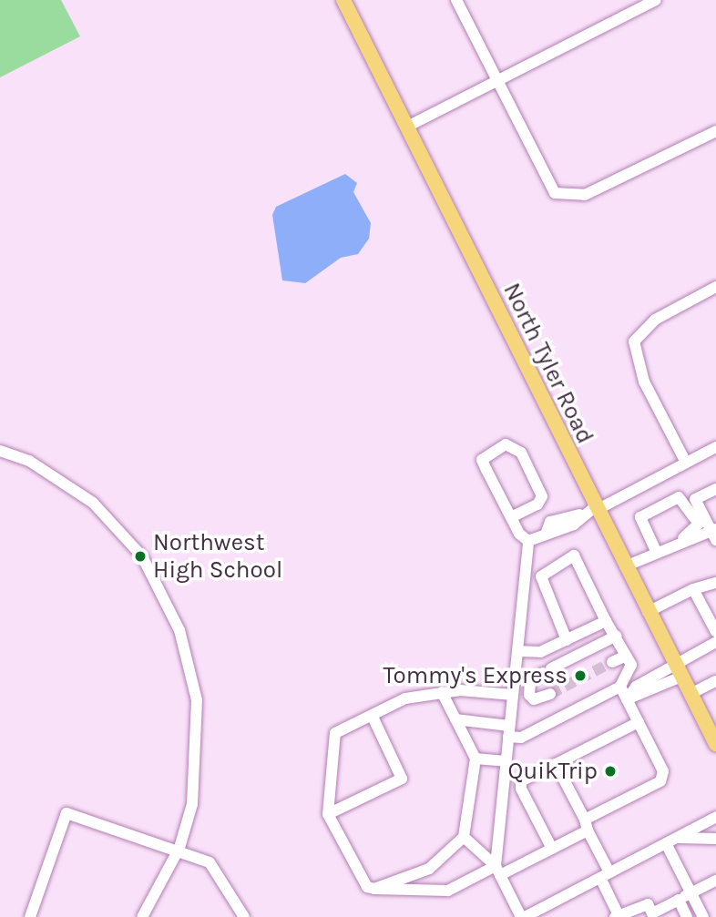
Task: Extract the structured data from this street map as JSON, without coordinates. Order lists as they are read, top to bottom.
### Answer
{
  "streets": {
    "main road": ["North Tyler Road"]
  },
  "places": ["Northwest High School", "Tommy's Express", "QuikTrip"]
}
